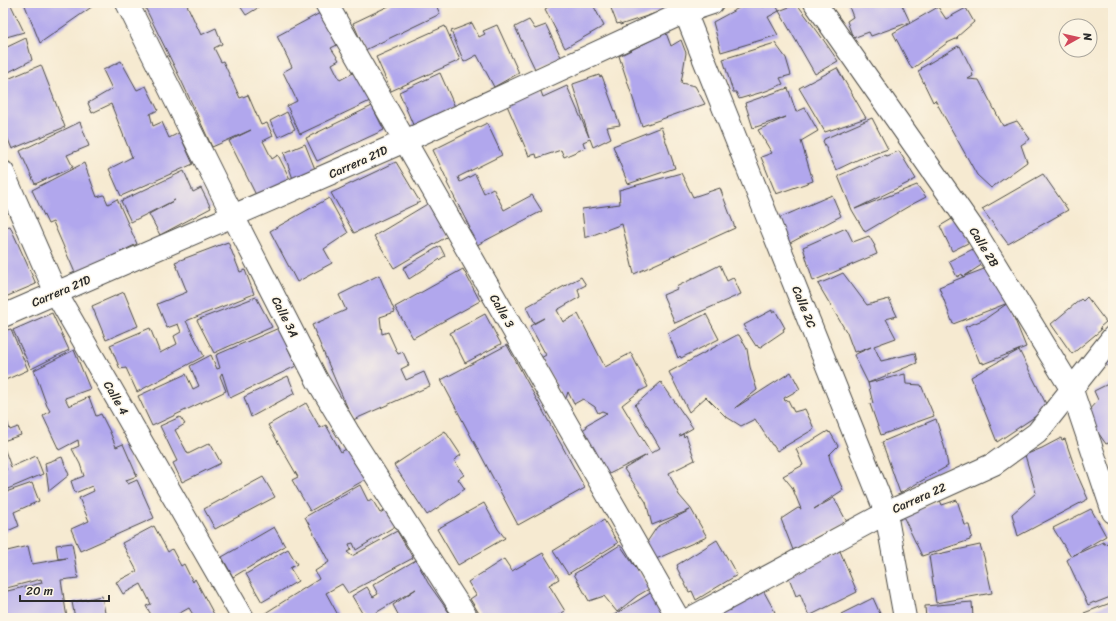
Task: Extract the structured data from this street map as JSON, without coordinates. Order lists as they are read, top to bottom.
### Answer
{
  "streets": {
    "street": [
      "Carrera 21D",
      "Calle 2B",
      "Calle 2C",
      "Calle 3",
      "Calle 3A",
      "Calle 4",
      "Carrera 22"
    ]
  },
  "crossings": [
    ["Carrera 21D", "Calle 2C"],
    ["Carrera 21D", "Calle 3"],
    ["Carrera 21D", "Calle 3A"],
    ["Carrera 21D", "Calle 4"],
    ["Calle 2B", "Carrera 22"],
    ["Calle 2C", "Carrera 22"]
  ],
  "scale_bar": "20 m",
  "north": "right"
}
